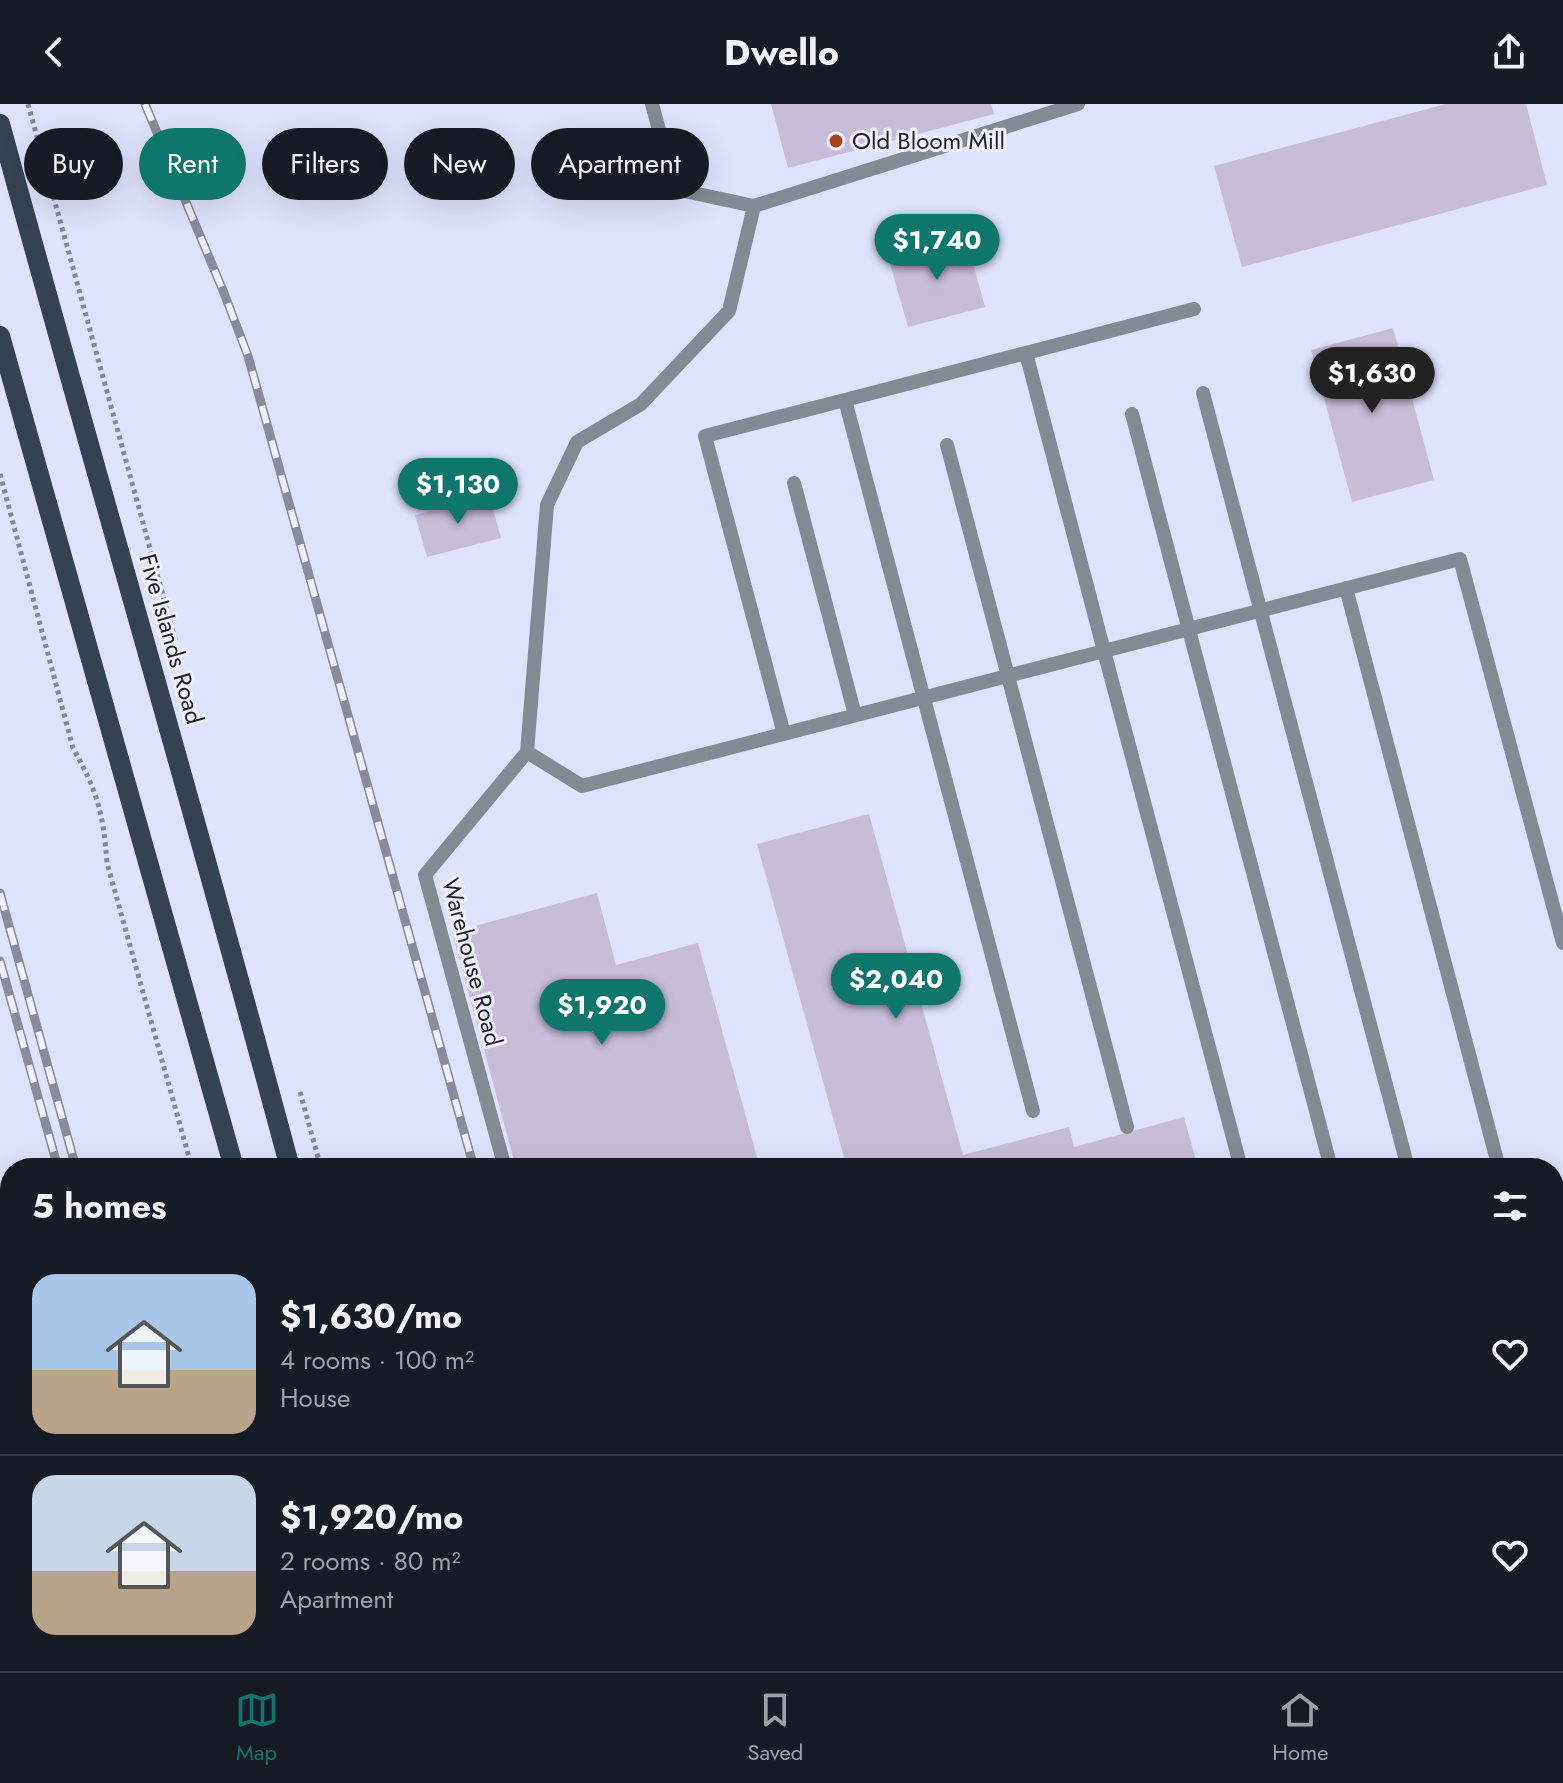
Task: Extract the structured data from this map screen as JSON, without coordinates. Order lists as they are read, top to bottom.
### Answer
{
  "streets": {
    "main road": ["Five Islands Road"],
    "lane": ["Warehouse Road"]
  },
  "places": ["Old Bloom Mill"],
  "page": {
    "header": "Dwello",
    "chip": [
      "Buy",
      "Rent",
      "Filters",
      "New",
      "Apartment"
    ],
    "price": [
      "$1,740",
      "$1,630",
      "$1,130",
      "$2,040",
      "$1,920"
    ],
    "heading": "5 homes",
    "list": [
      {
        "name": "$1,630/mo",
        "note": "4 rooms · 100 m² · House"
      },
      {
        "name": "$1,920/mo",
        "note": "2 rooms · 80 m² · Apartment"
      }
    ],
    "tabs": ["Map", "Saved", "Home"]
  }
}
